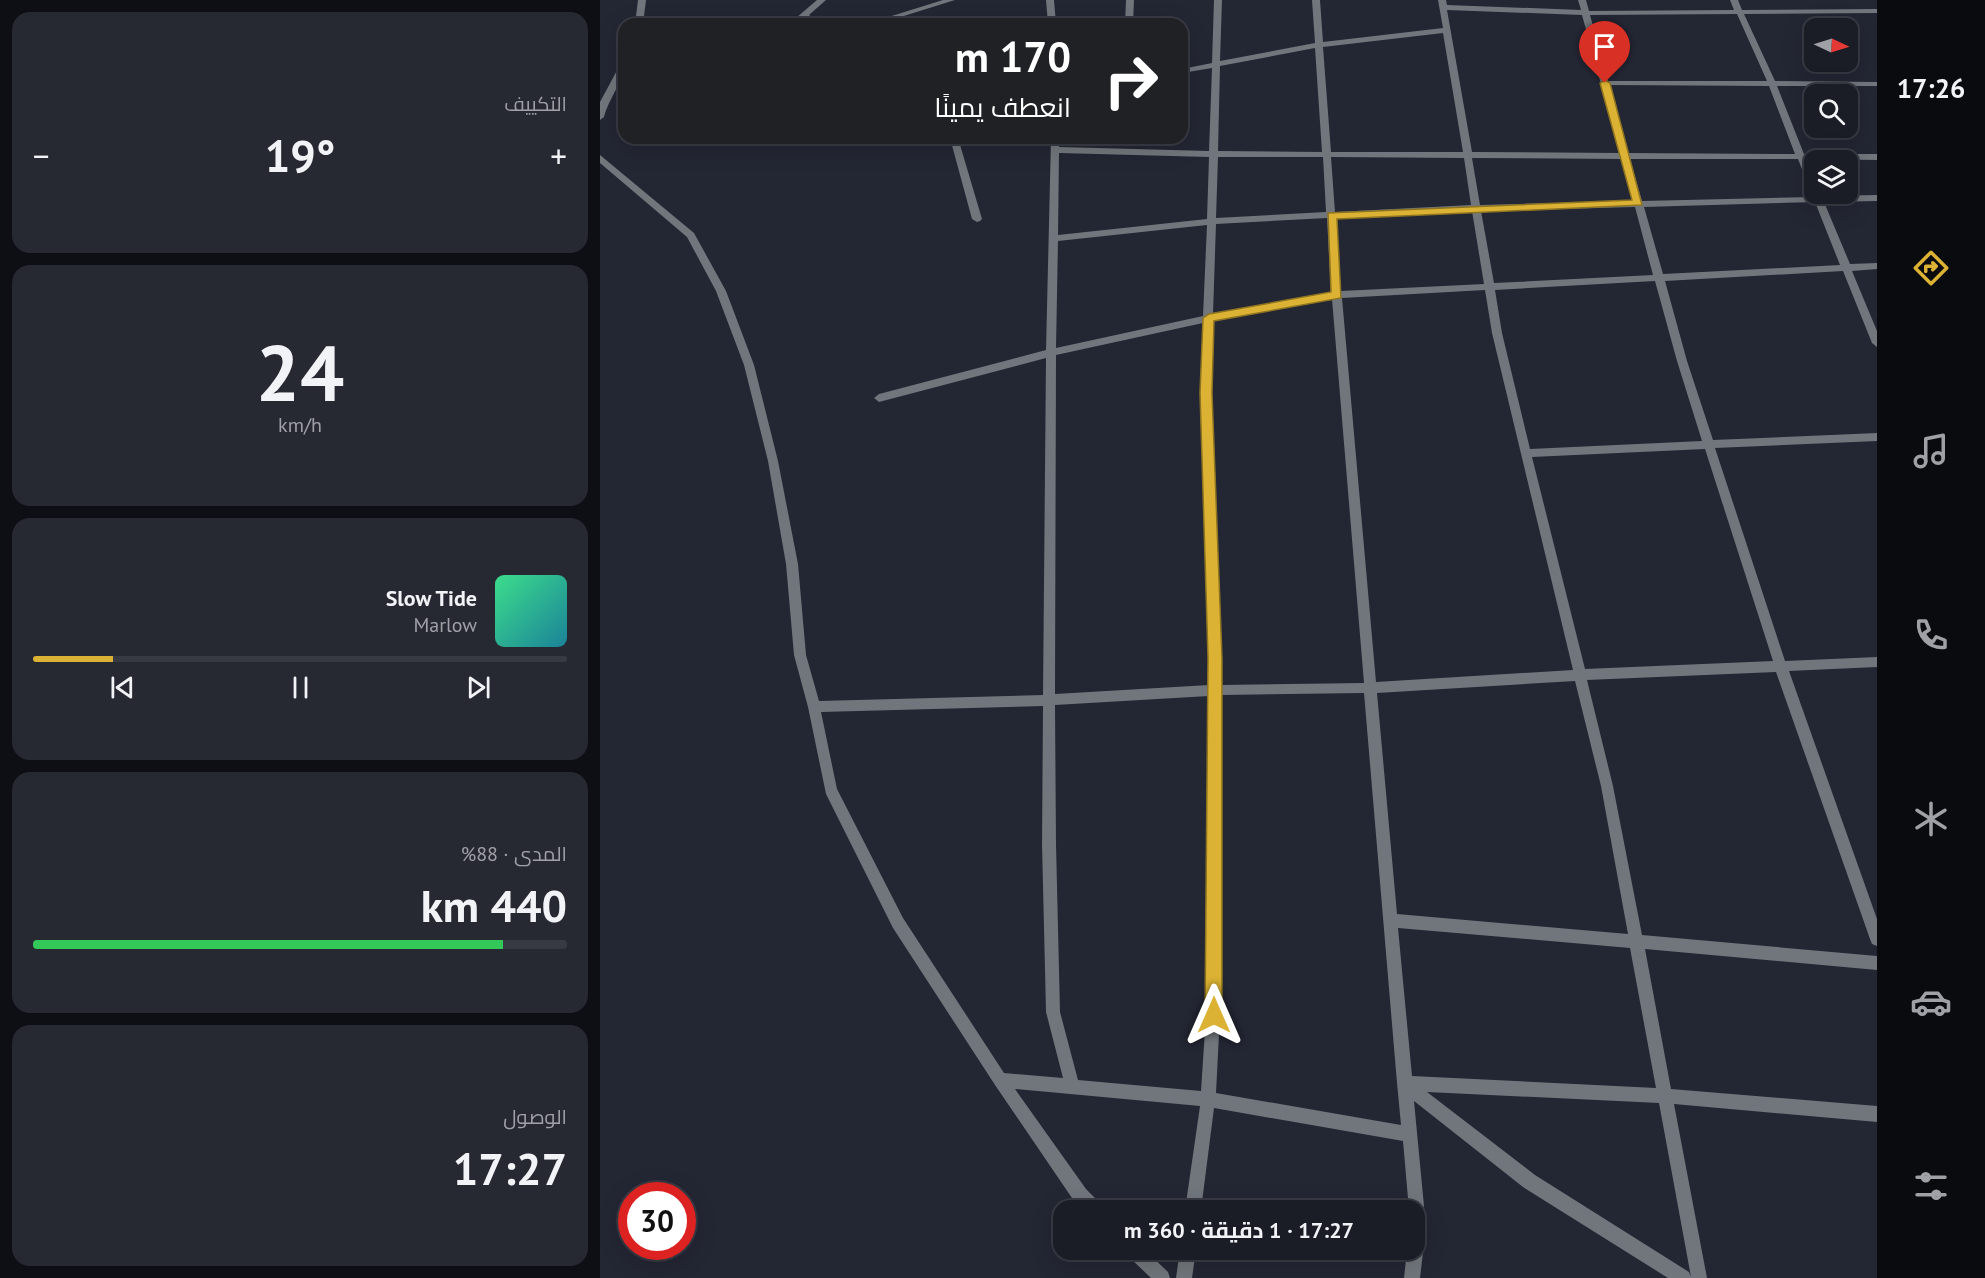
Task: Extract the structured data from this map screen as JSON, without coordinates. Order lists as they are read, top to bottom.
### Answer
{
  "north": "right",
  "page": {
    "tabs": "17:26",
    "tile": [
      "التكييف",
      ["24", "km/h"],
      ["المدى · 88%", "440 km"],
      ["الوصول", "17:27"]
    ],
    "turn": ["170 m", "انعطف يمينًا"],
    "heat": ["−", "19°", "+"],
    "song": ["Slow Tide", "Marlow"],
    "limit": "30",
    "trip": "17:27 · 1 دقيقة · 360 m"
  }
}
